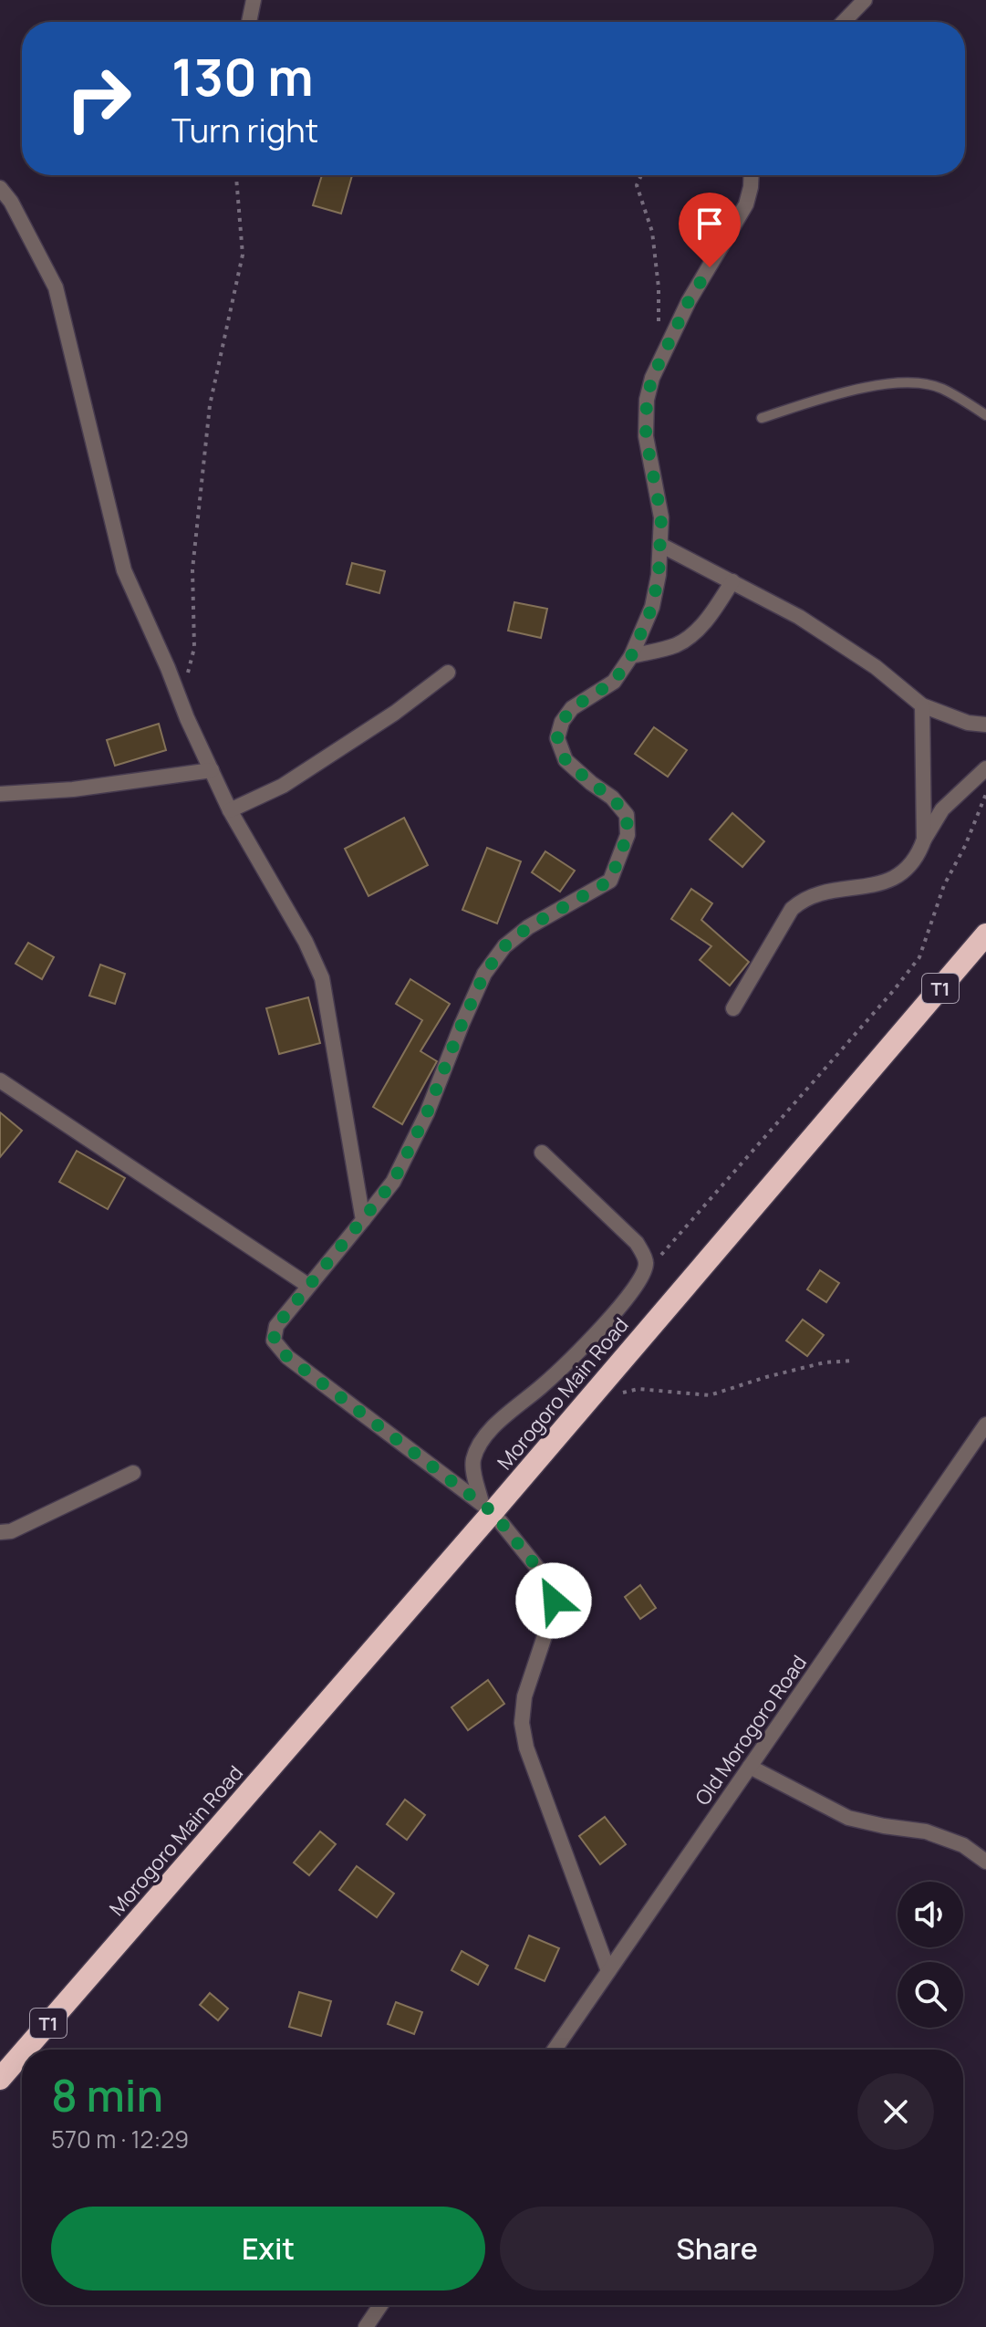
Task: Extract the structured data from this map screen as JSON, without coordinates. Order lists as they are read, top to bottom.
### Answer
{
  "streets": {
    "highway": ["T1", "Morogoro Main Road"],
    "street": ["Old Morogoro Road"]
  },
  "page": {
    "turn": ["130 m", "Turn right"],
    "heading": ["8 min", "570 m · 12:29"],
    "buttons": ["Exit", "Share"]
  }
}
